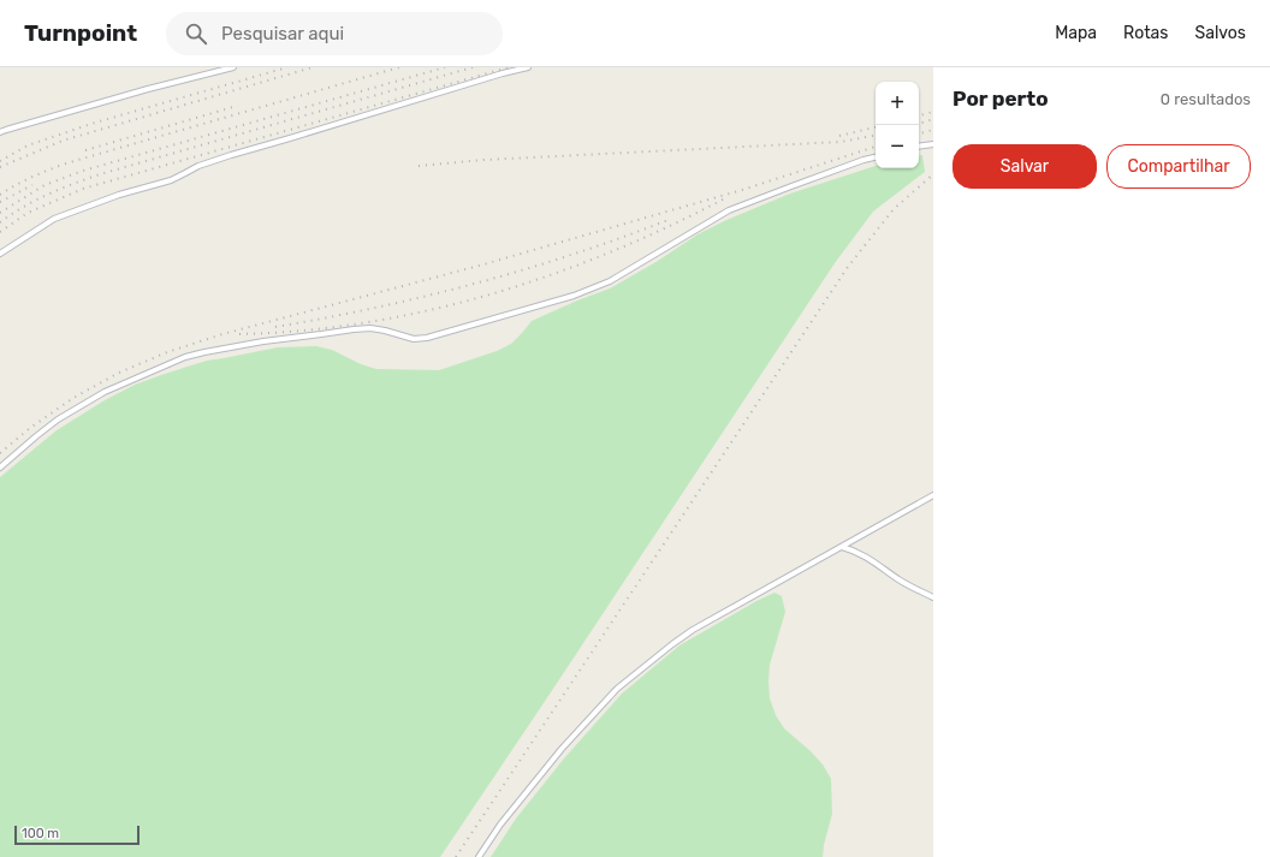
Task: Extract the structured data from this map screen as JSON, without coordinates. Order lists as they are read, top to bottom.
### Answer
{
  "scale_bar": "100 m",
  "page": {
    "header": "Turnpoint",
    "search": "Pesquisar aqui",
    "nav": ["Mapa", "Rotas", "Salvos"],
    "heading": ["Por perto", "0 resultados"],
    "map_buttons": ["+", "−"],
    "buttons": ["Salvar", "Compartilhar"],
    "scale": "100 m"
  }
}
